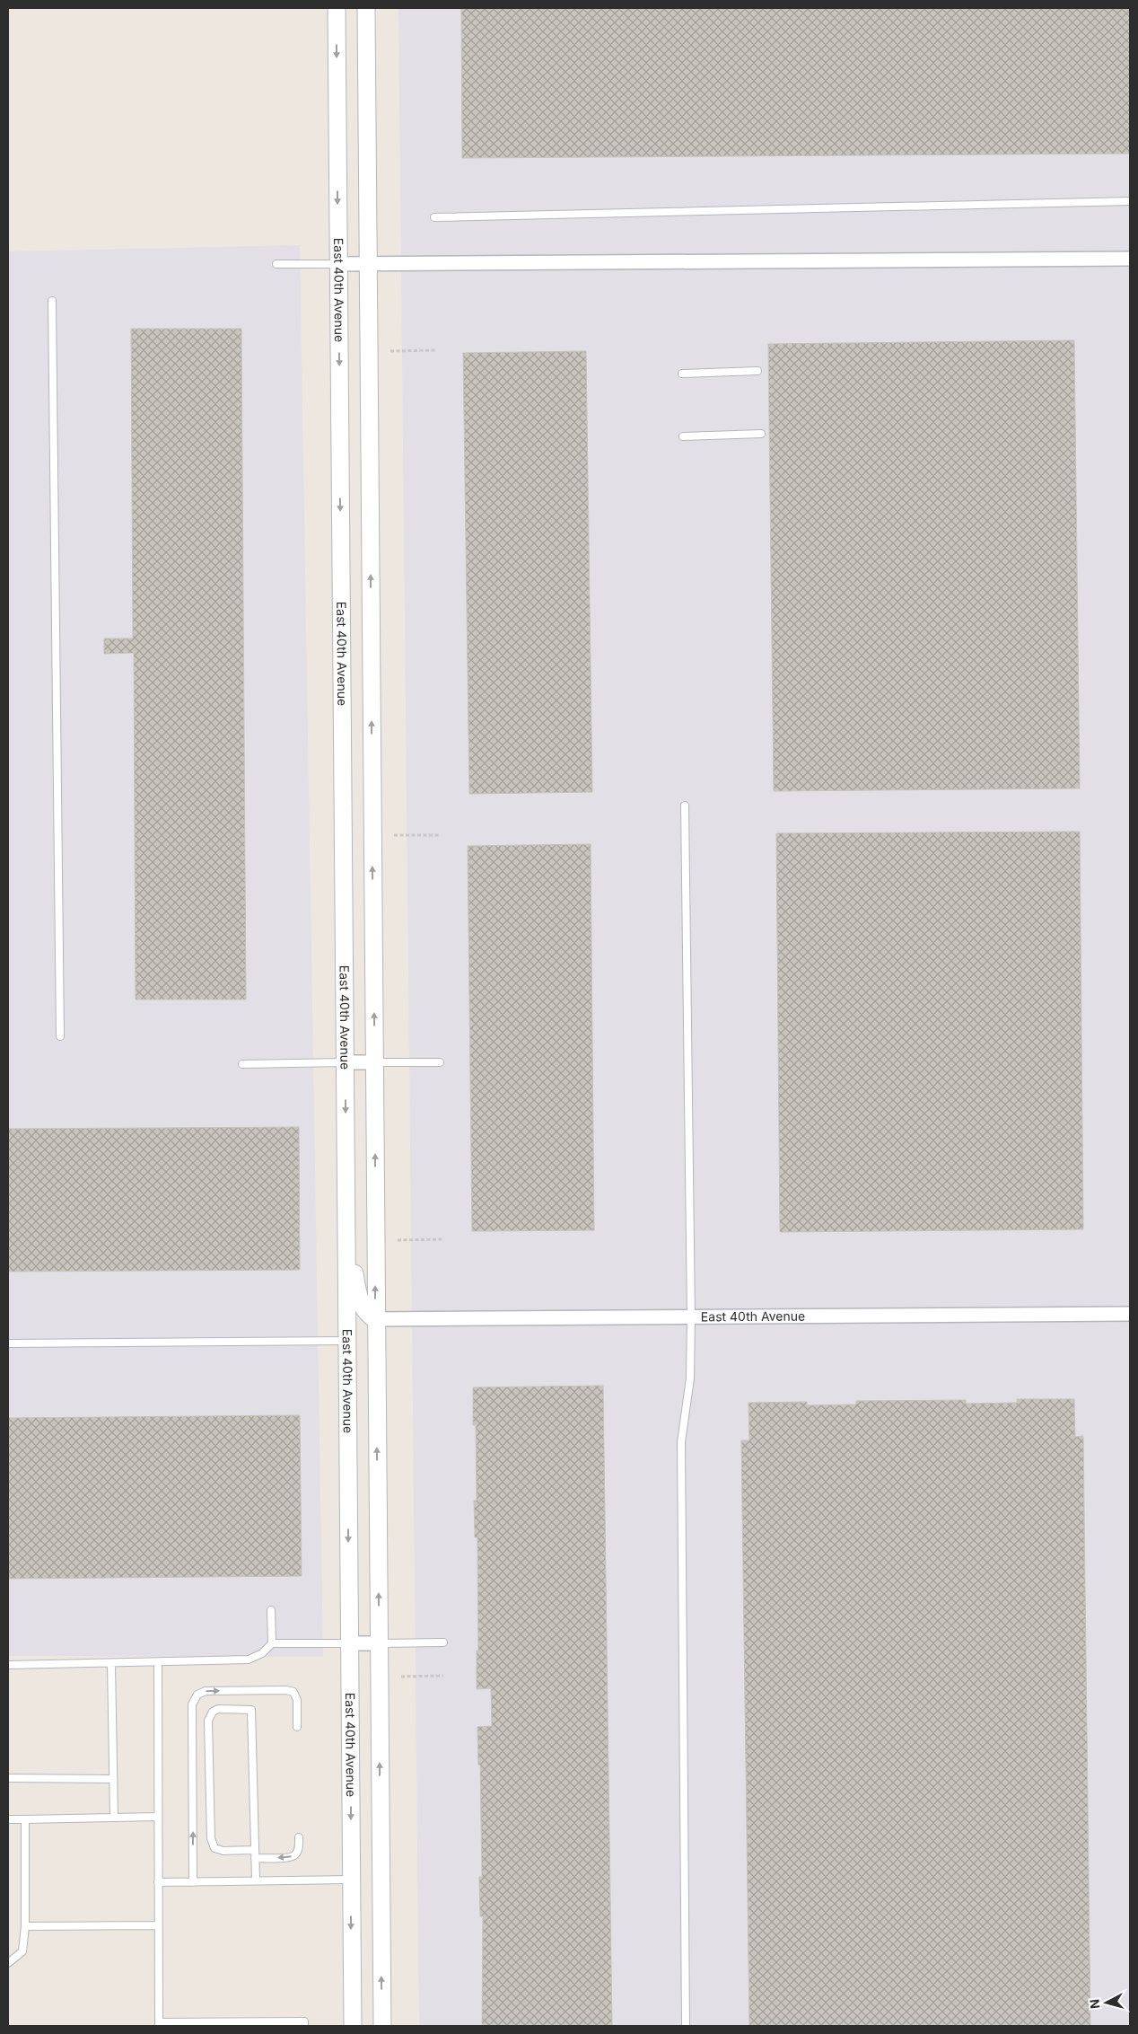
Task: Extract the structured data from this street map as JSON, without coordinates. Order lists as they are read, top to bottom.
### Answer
{
  "streets": {
    "street": ["East 40th Avenue"]
  },
  "north": "left"
}
